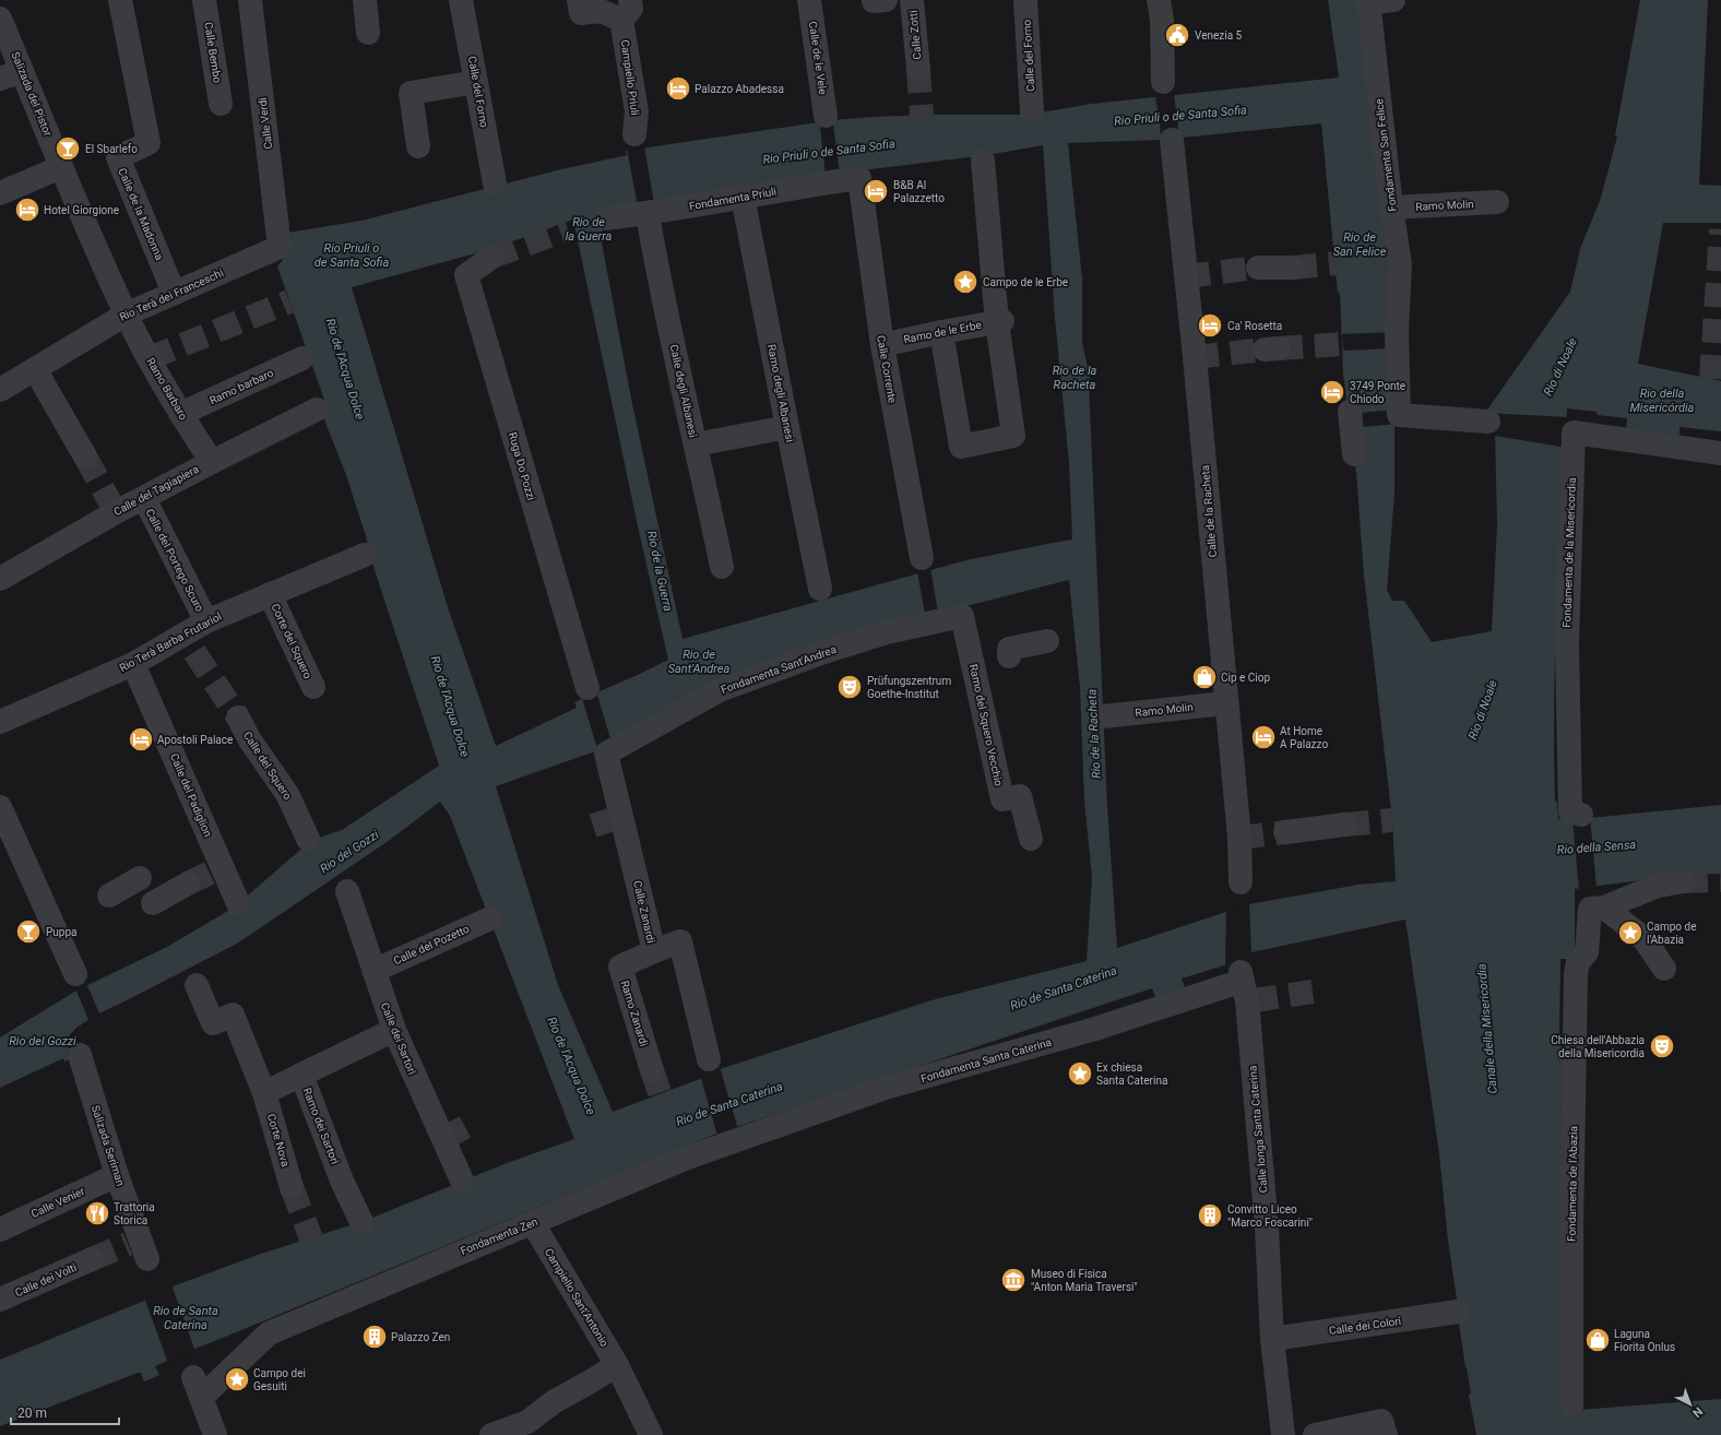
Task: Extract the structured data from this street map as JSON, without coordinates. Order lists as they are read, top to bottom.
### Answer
{
  "streets": {
    "street": [
      "Calle Zotti",
      "Calle Bembo",
      "Calle del Forno",
      "Calle de le Vele",
      "Campiello Priuli",
      "Salizada del Pistor",
      "Calle Verdi",
      "Fondamenta San Felice",
      "Fondamenta Priuli",
      "Ramo Molin",
      "Calle de la Madonna",
      "Rio Terà dei Franceschi",
      "Ramo de le Erbe",
      "Calle Corrente",
      "Ramo barbaro",
      "Ramo Barbaro",
      "Calle degli Albanesi",
      "Ramo degli Albanesi",
      "Ruga Do Pozzi",
      "Calle del Tagiapiera",
      "Calle de la Racheta",
      "Fondamenta de la Misericordia",
      "Calle del Portego Scuro",
      "Corte del Squero",
      "Rio Terà Barba Frutariol",
      "Fondamenta Sant'Andrea",
      "Ramo del Squero Vecchio",
      "Calle del Squero",
      "Calle del Padiglion",
      "Calle Zanardi",
      "Calle del Pozetto",
      "Ramo Zanardi",
      "Calle dei Sartori",
      "Fondamenta Santa Caterina",
      "Ramo dei Sartori",
      "Calle longa Santa Caterina",
      "Corte Nova",
      "Salizada Seriman",
      "Fondamenta de l'Abazia",
      "Calle Venier",
      "Fondamenta Zen",
      "Calle dei Volti",
      "Campiello Sant'Antonio",
      "Calle dei Colori"
    ]
  },
  "crossings": [
    ["Salizada del Pistor", "Rio Terà dei Franceschi"],
    ["Salizada del Pistor", "Ramo Barbaro"],
    ["Calle Verdi", "Rio Terà dei Franceschi"],
    ["Fondamenta San Felice", "Ramo Molin"],
    ["Fondamenta Priuli", "Calle Corrente"],
    ["Fondamenta Priuli", "Calle degli Albanesi"],
    ["Fondamenta Priuli", "Ramo degli Albanesi"],
    ["Ramo Molin", "Calle de la Racheta"],
    ["Calle de la Madonna", "Rio Terà dei Franceschi"],
    ["Rio Terà dei Franceschi", "Ramo Barbaro"],
    ["Ramo de le Erbe", "Calle Corrente"],
    ["Ramo barbaro", "Ramo Barbaro"],
    ["Ramo Barbaro", "Calle del Tagiapiera"],
    ["Calle del Tagiapiera", "Calle del Portego Scuro"],
    ["Calle del Portego Scuro", "Rio Terà Barba Frutariol"],
    ["Corte del Squero", "Rio Terà Barba Frutariol"],
    ["Rio Terà Barba Frutariol", "Calle del Padiglion"],
    ["Fondamenta Sant'Andrea", "Ramo del Squero Vecchio"],
    ["Fondamenta Sant'Andrea", "Calle Zanardi"],
    ["Calle Zanardi", "Ramo Zanardi"],
    ["Calle del Pozetto", "Calle dei Sartori"],
    ["Calle dei Sartori", "Ramo dei Sartori"],
    ["Fondamenta Santa Caterina", "Calle longa Santa Caterina"],
    ["Fondamenta Santa Caterina", "Fondamenta Zen"],
    ["Calle longa Santa Caterina", "Calle dei Colori"],
    ["Salizada Seriman", "Calle Venier"],
    ["Fondamenta Zen", "Campiello Sant'Antonio"]
  ],
  "water": [
    "Rio Priuli o de Santa Sofia",
    "Rio de la Guerra",
    "Rio de San Felice",
    "Rio di Noale",
    "Rio de l'Acqua Dolce",
    "Rio de la Racheta",
    "Rio della Misericórdia",
    "Rio de Sant'Andrea",
    "Rio della Sensa",
    "Rio del Gozzi",
    "Rio de Santa Caterina",
    "Canale della Misericordia"
  ],
  "places": {
    "public building": ["Venezia 5"],
    "hotel": [
      "Palazzo Abadessa",
      "B&B Al Palazzetto",
      "Hotel Giorgione",
      "Ca' Rosetta",
      "3749 Ponte Chiodo",
      "At Home A Palazzo",
      "Apostoli Palace"
    ],
    "bar": ["El Sbarlefo", "Puppa"],
    "place": [
      "Campo de le Erbe",
      "Campo de l'Abazia",
      "Ex chiesa Santa Caterina",
      "Campo dei Gesuiti"
    ],
    "shop": ["Cip e Ciop", "Laguna Fiorita Onlus"],
    "theatre": ["Prüfungszentrum Goethe-Institut", "Chiesa dell'Abbazia della Misericordia"],
    "restaurant": ["Trattoria Storica"],
    "building": ["Convitto Liceo \"Marco Foscarini\"", "Palazzo Zen"],
    "museum": ["Museo di Fisica \"Anton Maria Traversi\""]
  },
  "scale_bar": "20 m",
  "north": "bottom right"
}
